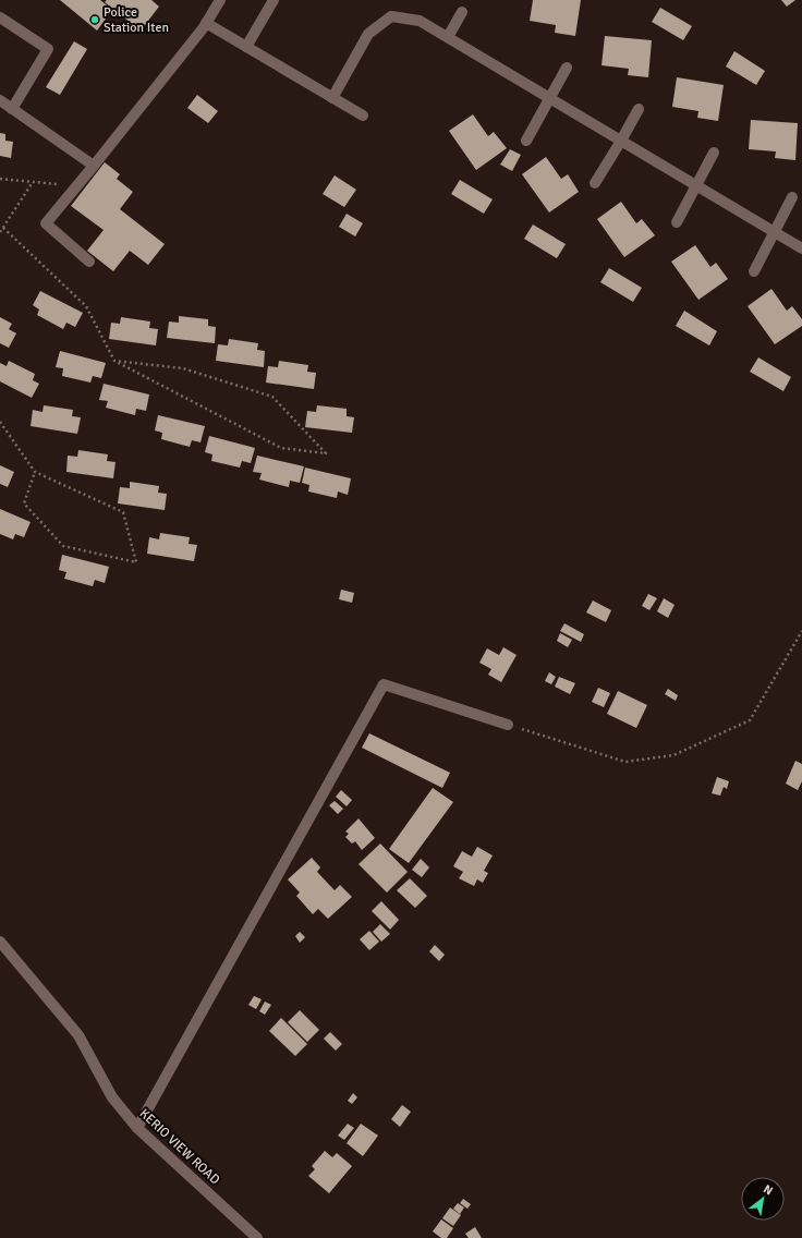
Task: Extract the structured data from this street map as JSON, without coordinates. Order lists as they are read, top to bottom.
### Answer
{
  "streets": {
    "street": ["KERIO VIEW ROAD"]
  },
  "places": ["Police Station Iten"],
  "north": "top right"
}
